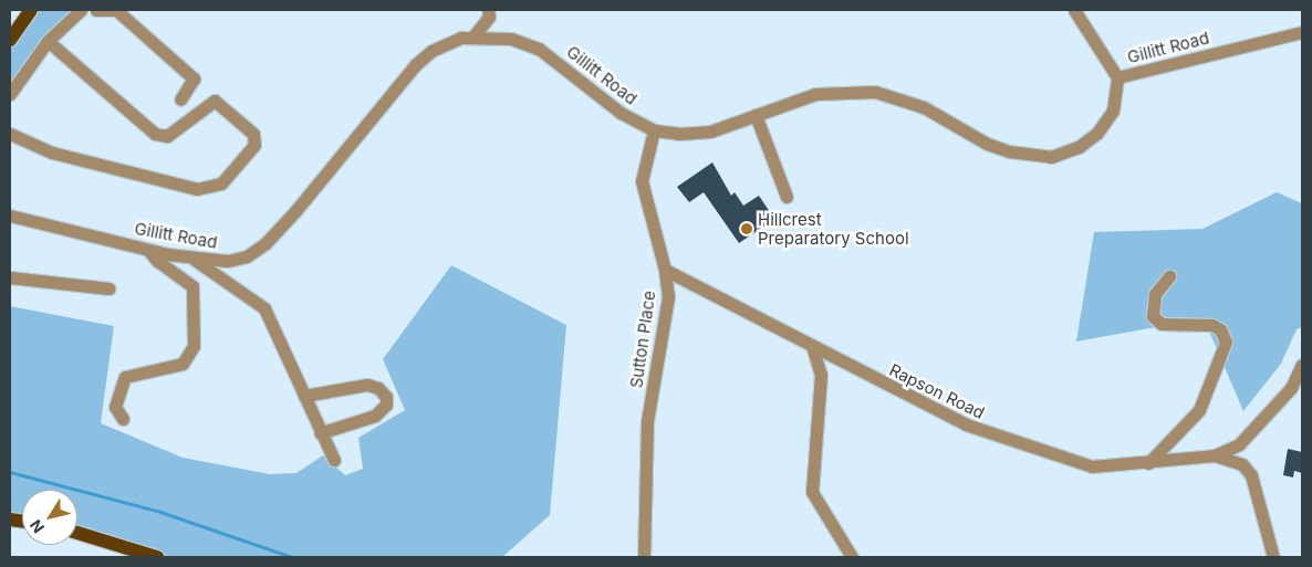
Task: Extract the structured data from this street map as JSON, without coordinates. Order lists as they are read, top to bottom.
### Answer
{
  "streets": {
    "street": ["Gillitt Road", "Sutton Place", "Rapson Road"]
  },
  "crossings": [
    ["Gillitt Road", "Sutton Place"],
    ["Sutton Place", "Rapson Road"]
  ],
  "places": ["Hillcrest Preparatory School"],
  "north": "bottom left"
}
